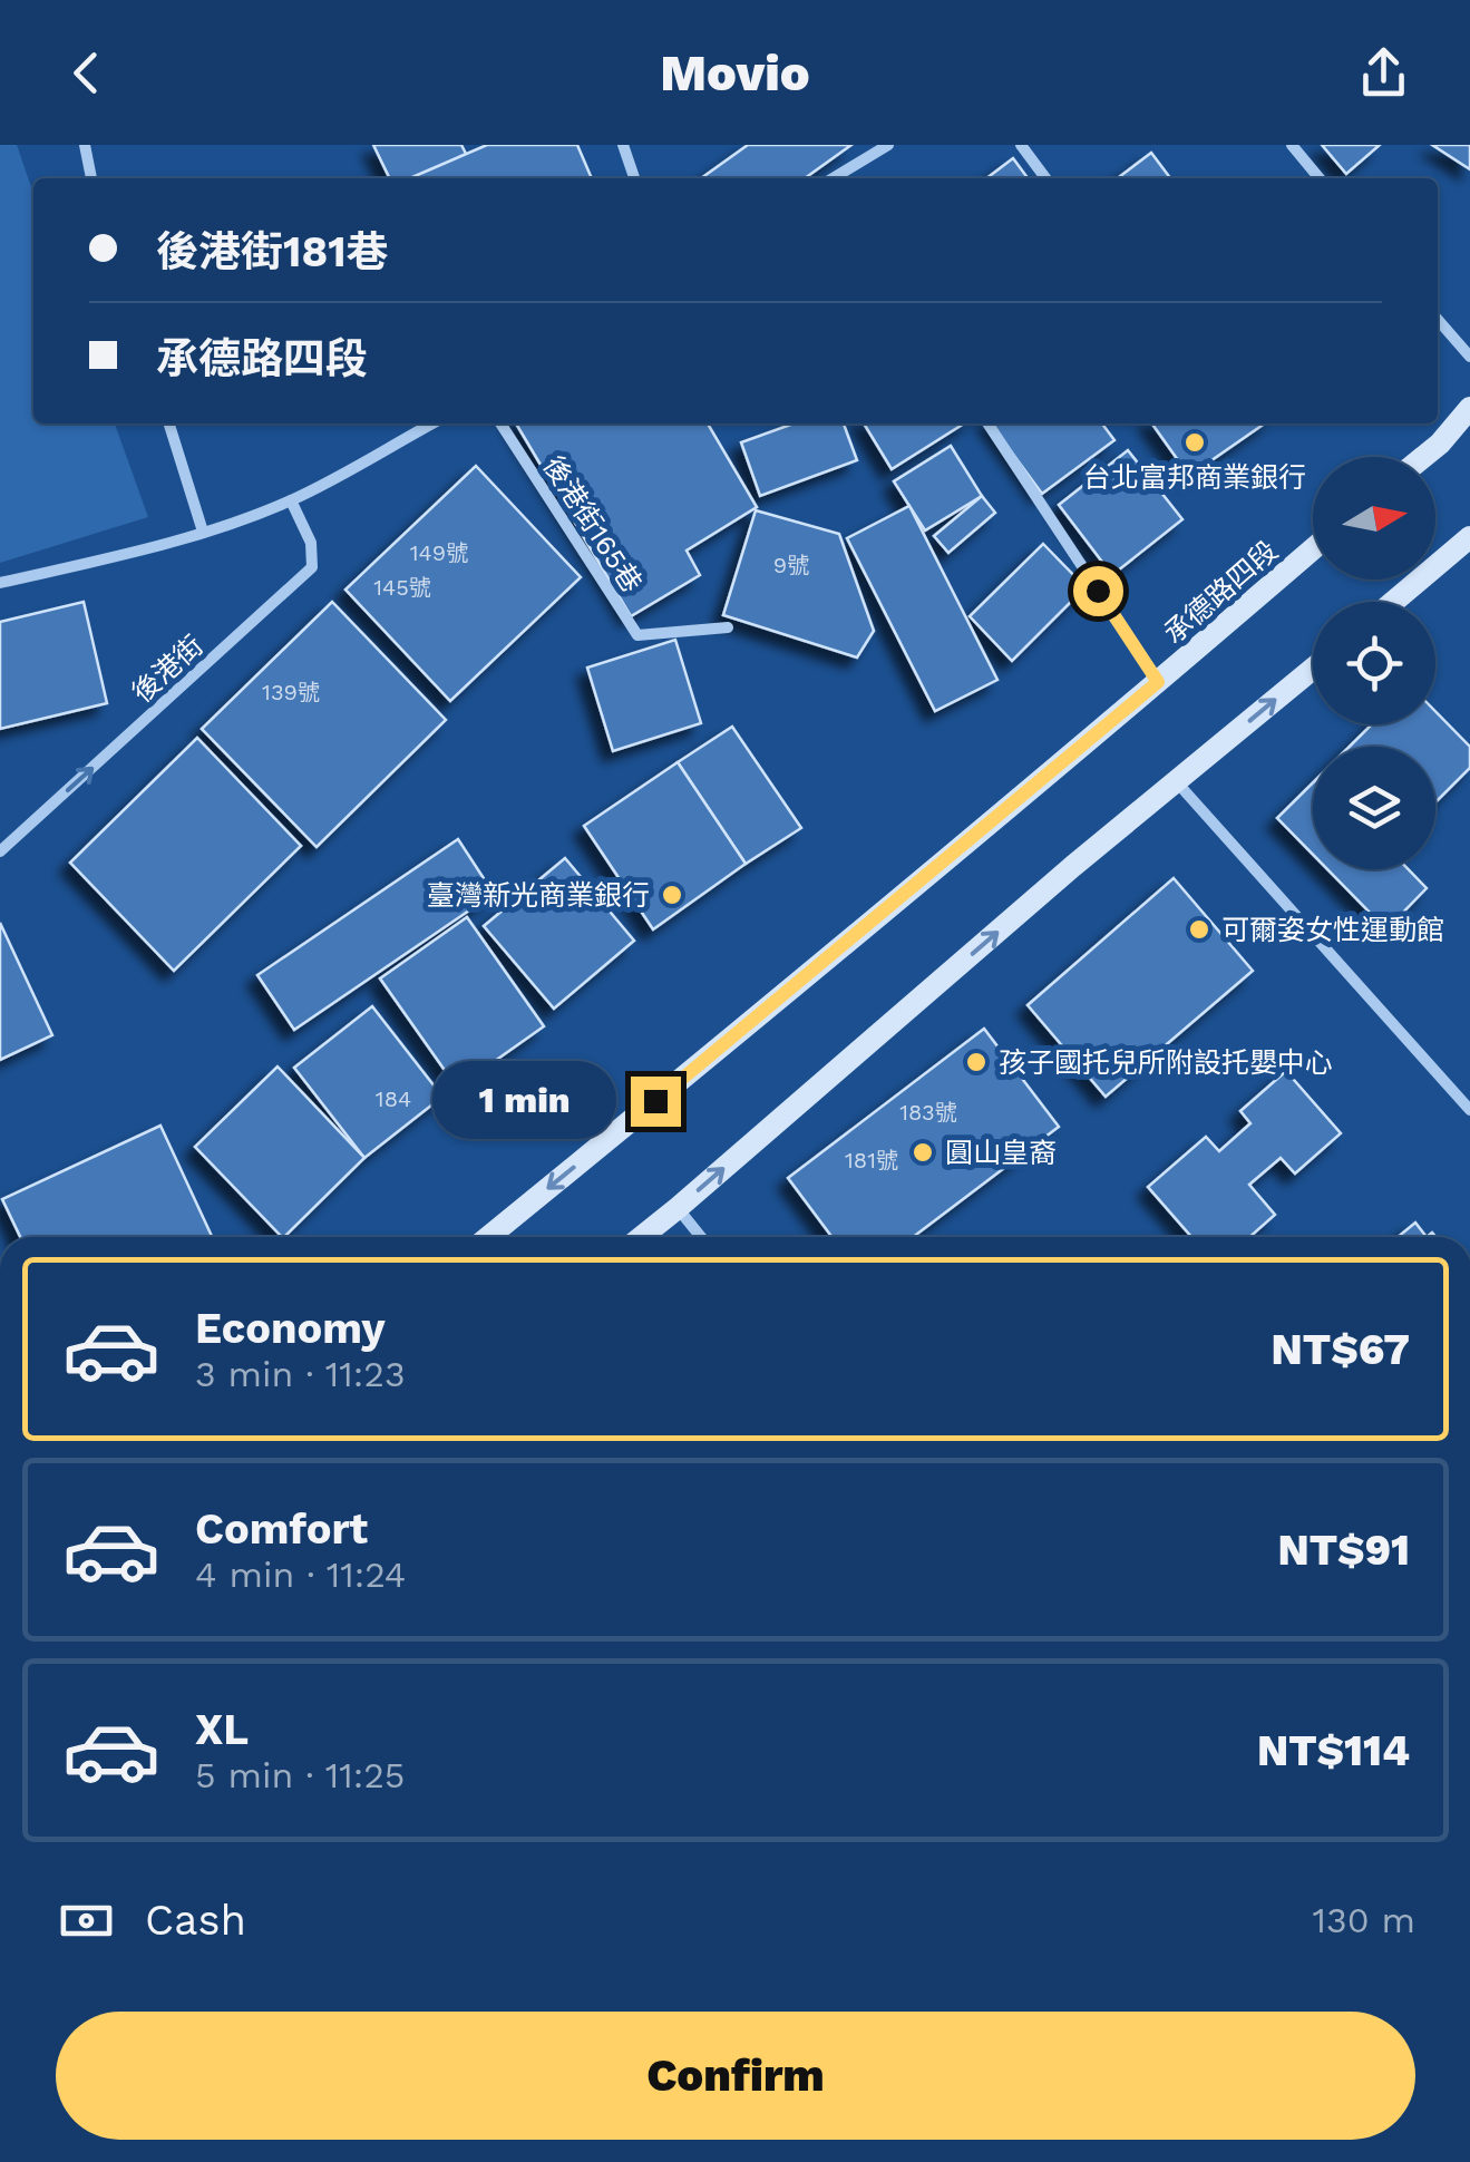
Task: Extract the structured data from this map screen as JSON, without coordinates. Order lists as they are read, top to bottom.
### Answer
{
  "streets": {
    "main road": ["承德路四段"],
    "street": ["後港街165巷", "後港街"]
  },
  "one_way": ["後港街"],
  "places": [
    "台北富邦商業銀行",
    "臺灣新光商業銀行",
    "可爾姿女性運動館",
    "孩子國托兒所附設托嬰中心",
    "圓山皇裔"
  ],
  "house_numbers": [
    "149號",
    "9號",
    "145號",
    "139號",
    "184",
    "183號",
    "181號"
  ],
  "north": "right",
  "page": {
    "header": "Movio",
    "banner": ["後港街181巷", "承德路四段"],
    "bubble": "1 min",
    "list": [
      {
        "name": "Economy",
        "note": "3 min · 11:23",
        "value": "NT$67"
      },
      {
        "name": "Comfort",
        "note": "4 min · 11:24",
        "value": "NT$91"
      },
      {
        "name": "XL",
        "note": "5 min · 11:25",
        "value": "NT$114"
      }
    ],
    "pay": ["Cash", "130 m"],
    "buttons": "Confirm"
  }
}
